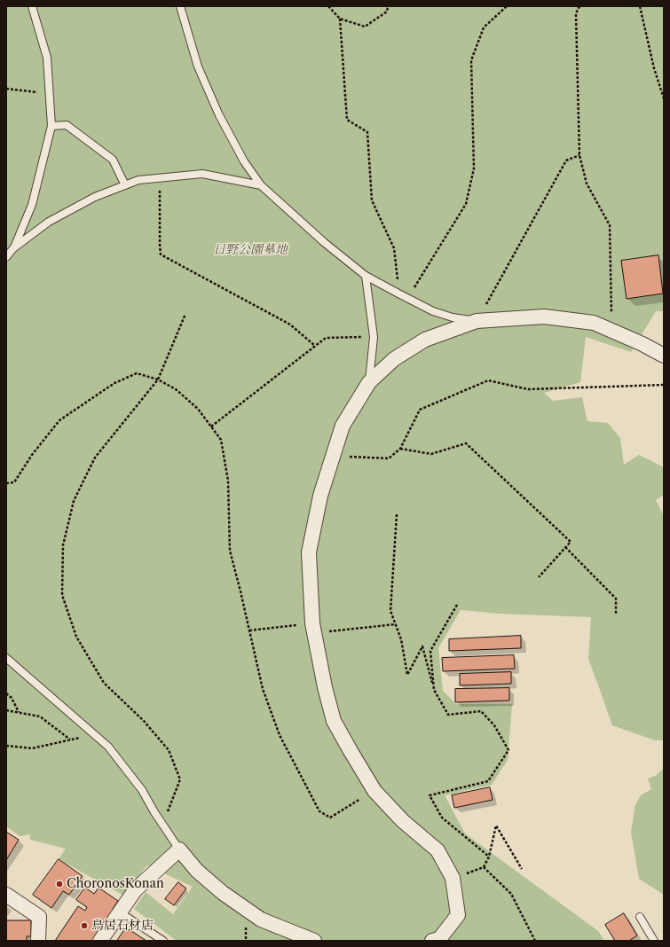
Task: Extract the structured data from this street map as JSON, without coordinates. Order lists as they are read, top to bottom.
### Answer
{
  "parks": ["日野公園墓地"],
  "places": ["ChoronosKonan", "鳥居石材店"]
}
